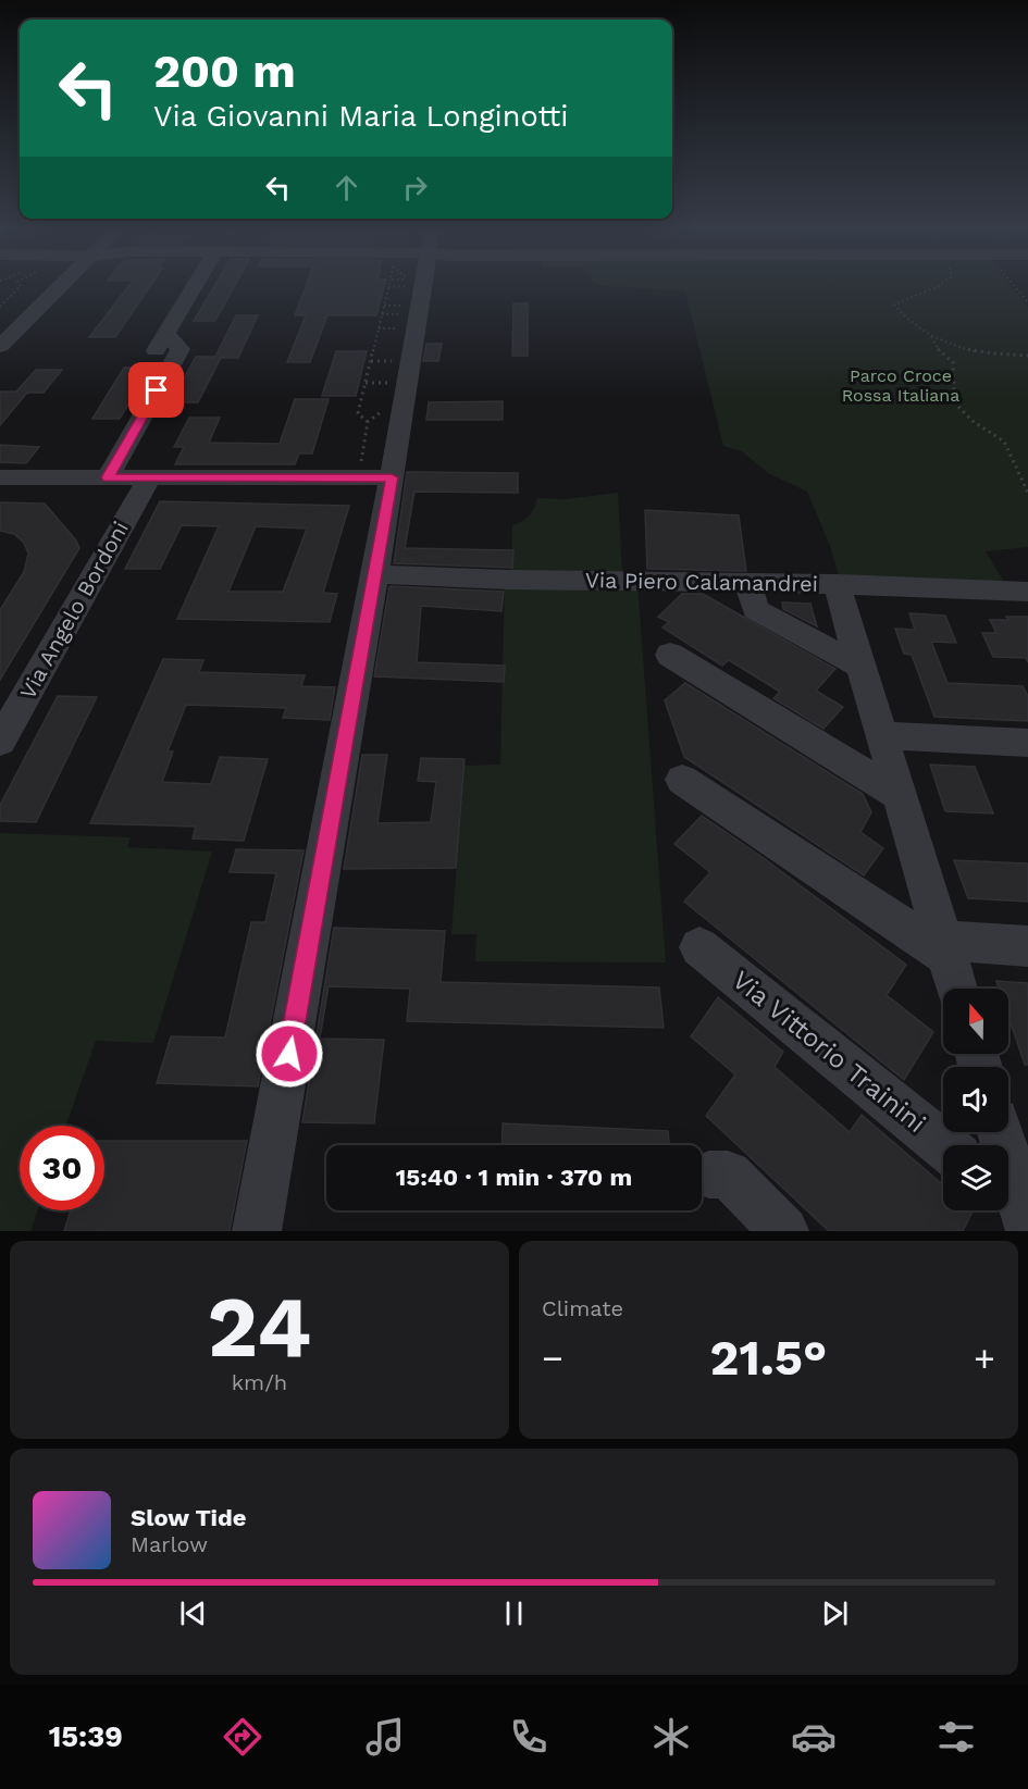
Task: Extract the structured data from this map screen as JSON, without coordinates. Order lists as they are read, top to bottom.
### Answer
{
  "streets": {
    "street": ["Via Piero Calamandrei", "Via Angelo Bordoni", "Via Vittorio Trainini"]
  },
  "parks": ["Parco Croce Rossa Italiana"],
  "north": "top",
  "page": {
    "turn": ["200 m", "Via Giovanni Maria Longinotti"],
    "limit": "30",
    "trip": "15:40 · 1 min · 370 m",
    "tile": [
      ["24", "km/h"],
      "Climate"
    ],
    "heat": ["−", "21.5°", "+"],
    "song": ["Slow Tide", "Marlow"],
    "tabs": "15:39"
  }
}
